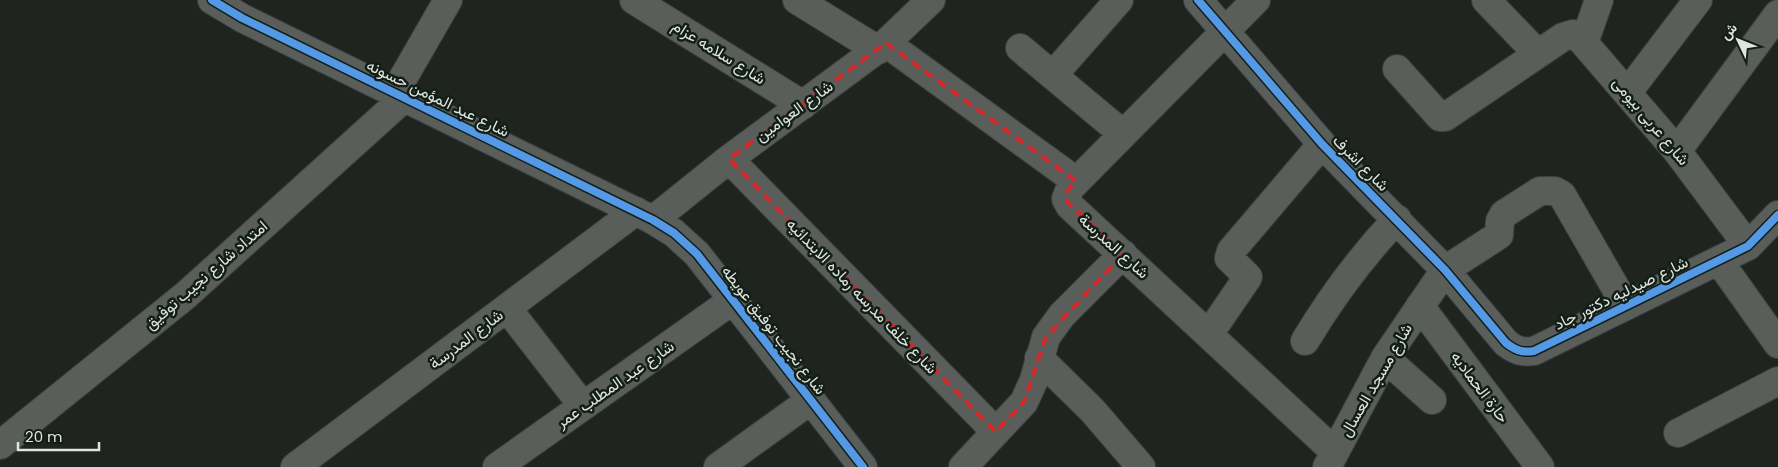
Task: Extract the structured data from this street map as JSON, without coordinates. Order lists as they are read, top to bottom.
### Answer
{
  "streets": {
    "street": [
      "شارع سلامه عزام",
      "شارع عبد المؤمن حسونه",
      "شارع العوامين",
      "شارع عربى بيومى",
      "شارع اشرف",
      "شارع المدرسة",
      "امتداد شارع نجيب توفيق",
      "شارع صيدليه دكتور جاد",
      "شارع خلف مدرسه رماده الابتدائيه",
      "شارع نجيب توفيق عويطه",
      "شارع مسجد العسال",
      "شارع عبد المطلب عمر",
      "حارة الحماديه"
    ]
  },
  "crossings": [
    ["شارع سلامه عزام", "شارع العوامين"],
    ["شارع عبد المؤمن حسونه", "شارع العوامين"],
    ["شارع عبد المؤمن حسونه", "شارع المدرسة"],
    ["شارع عبد المؤمن حسونه", "امتداد شارع نجيب توفيق"],
    ["شارع عبد المؤمن حسونه", "شارع نجيب توفيق عويطه"],
    ["شارع العوامين", "شارع المدرسة"],
    ["شارع العوامين", "شارع خلف مدرسه رماده الابتدائيه"],
    ["شارع العوامين", "شارع نجيب توفيق عويطه"],
    ["شارع عربى بيومى", "شارع صيدليه دكتور جاد"],
    ["شارع اشرف", "شارع المدرسة"],
    ["شارع اشرف", "شارع صيدليه دكتور جاد"],
    ["شارع اشرف", "شارع مسجد العسال"],
    ["شارع المدرسة", "شارع نجيب توفيق عويطه"],
    ["شارع المدرسة", "شارع مسجد العسال"],
    ["شارع نجيب توفيق عويطه", "شارع عبد المطلب عمر"],
    ["شارع مسجد العسال", "حارة الحماديه"]
  ],
  "scale_bar": "20 m",
  "north": "top left"
}
